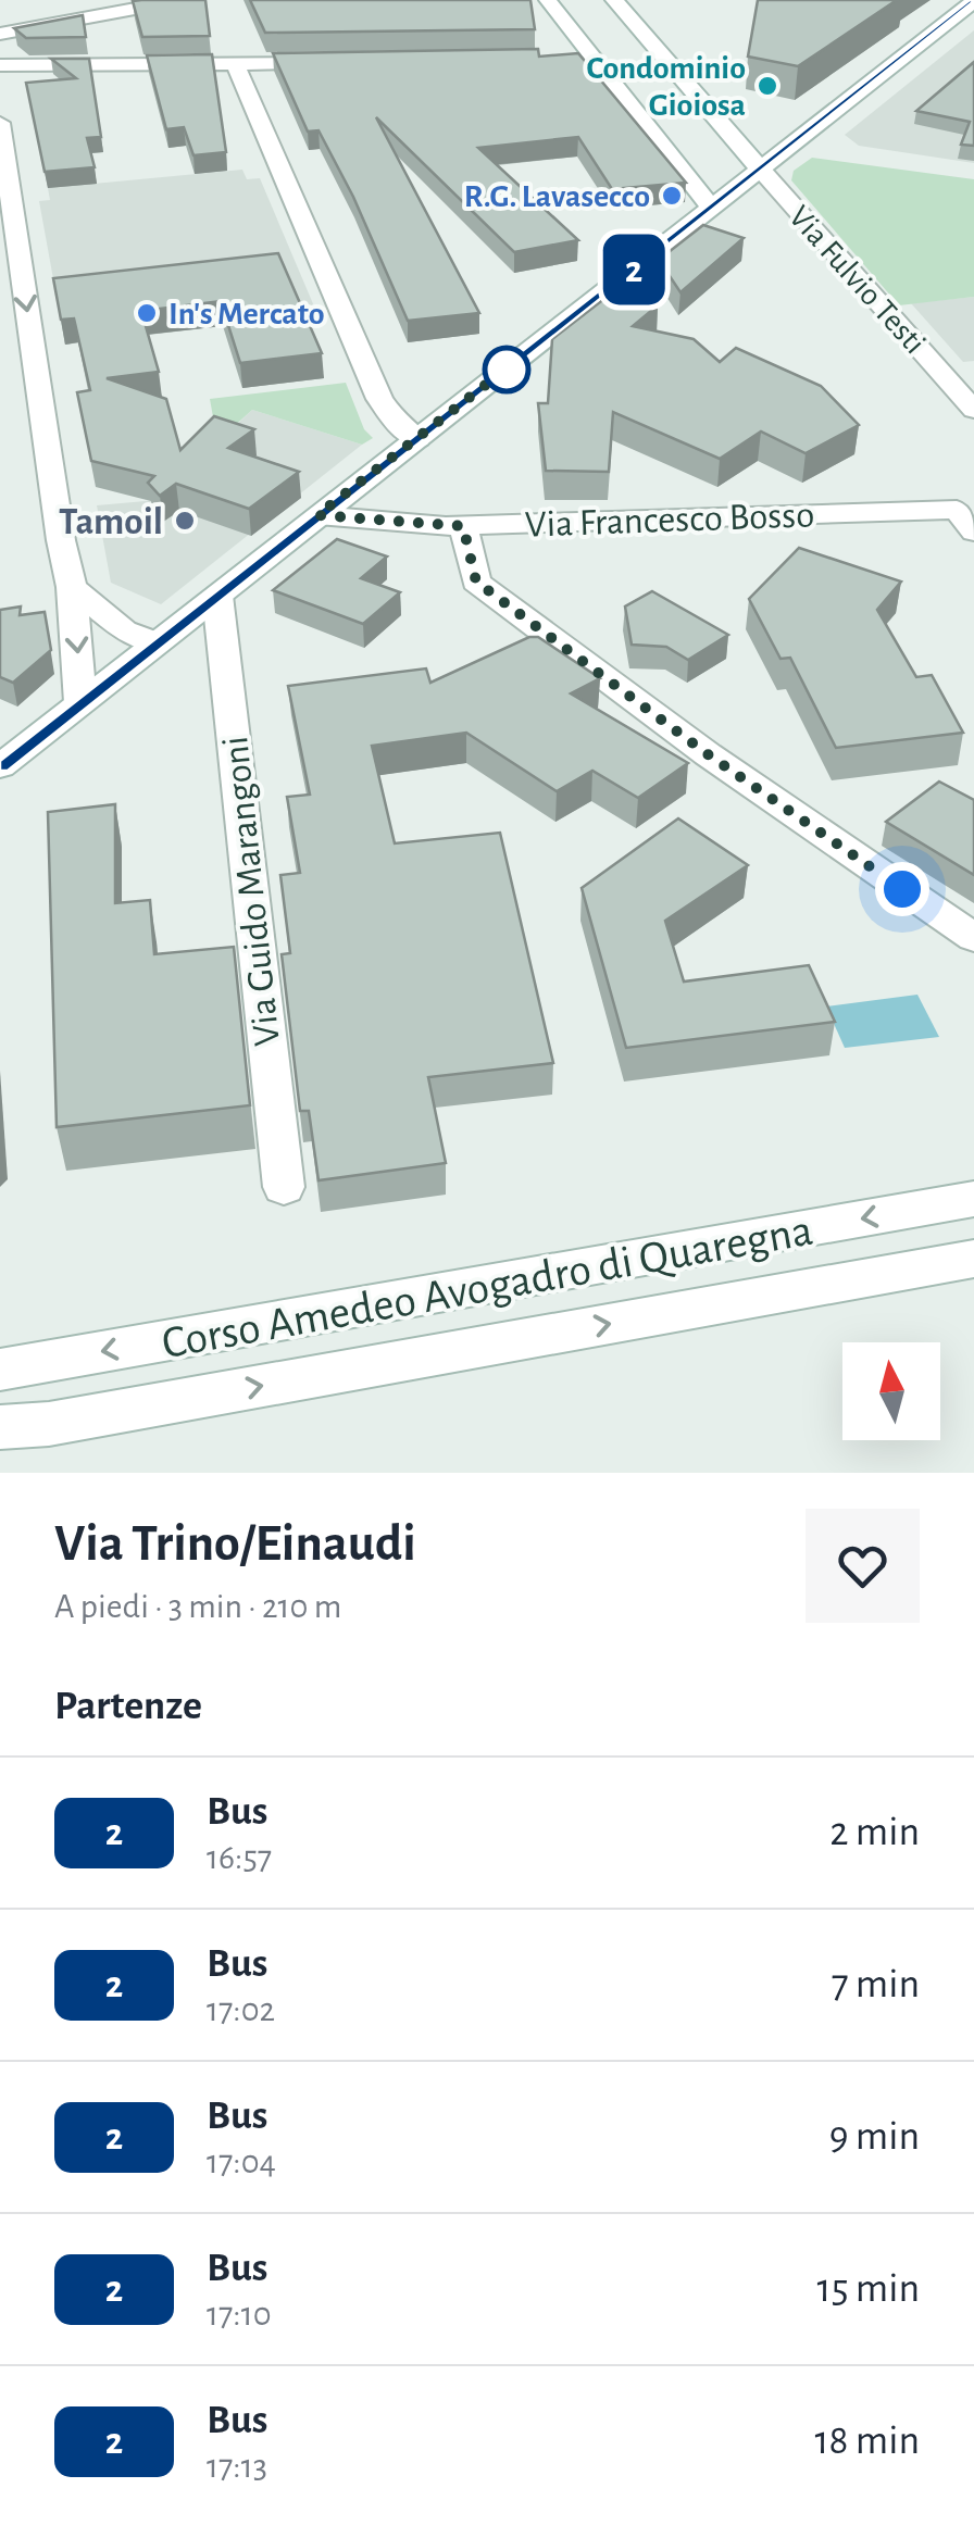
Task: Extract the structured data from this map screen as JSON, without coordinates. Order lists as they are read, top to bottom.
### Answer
{
  "streets": {
    "street": [
      "Via Fulvio Testi",
      "Via Francesco Bosso",
      "Via Guido Marangoni",
      "Corso Amedeo Avogadro di Quaregna"
    ]
  },
  "places": [
    "Condominio Gioiosa",
    "R.G. Lavasecco",
    "In's Mercato",
    "Tamoil"
  ],
  "lines": ["bus line 2"],
  "north": "top",
  "page": {
    "on_map": "2",
    "heading": [
      ["Via Trino/Einaudi", "A piedi · 3 min · 210 m"],
      "Partenze"
    ],
    "list": [
      {
        "mark": "2",
        "name": "Bus",
        "note": "16:57",
        "value": "2 min"
      },
      {
        "mark": "2",
        "name": "Bus",
        "note": "17:02",
        "value": "7 min"
      },
      {
        "mark": "2",
        "name": "Bus",
        "note": "17:04",
        "value": "9 min"
      },
      {
        "mark": "2",
        "name": "Bus",
        "note": "17:10",
        "value": "15 min"
      },
      {
        "mark": "2",
        "name": "Bus",
        "note": "17:13",
        "value": "18 min"
      }
    ]
  }
}
